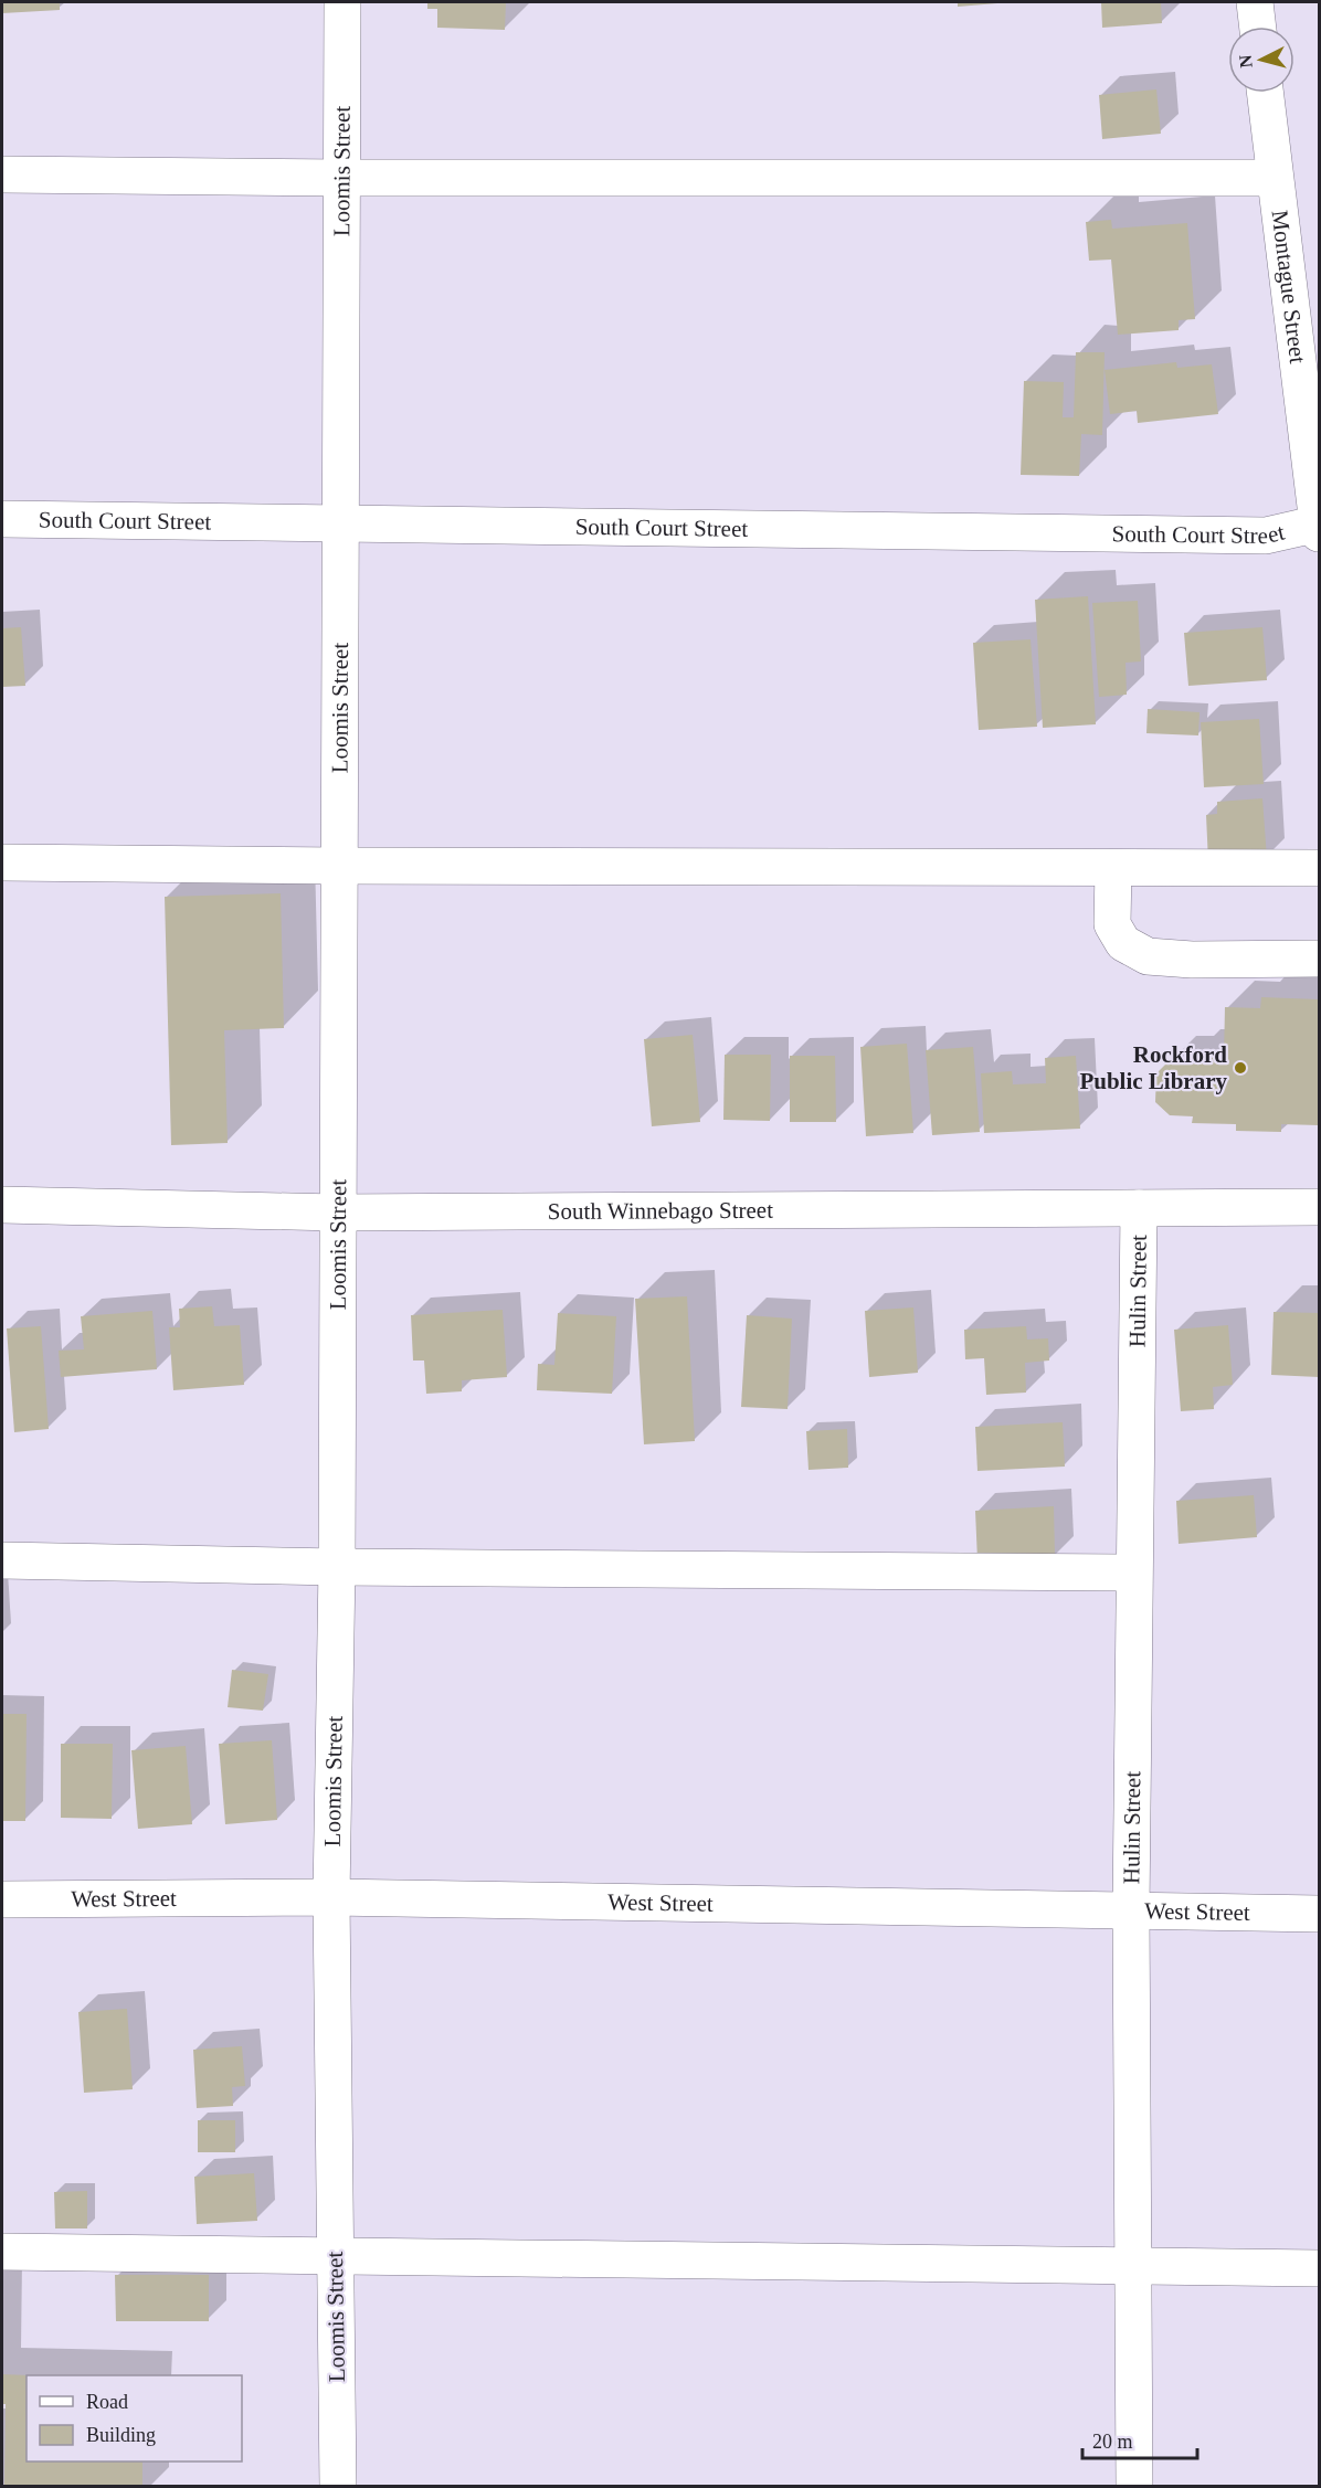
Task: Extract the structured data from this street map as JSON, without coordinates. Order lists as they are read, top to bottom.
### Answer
{
  "streets": {
    "street": [
      "Loomis Street",
      "Montague Street",
      "South Court Street",
      "South Winnebago Street",
      "Hulin Street",
      "West Street"
    ]
  },
  "crossings": [
    ["Loomis Street", "South Court Street"],
    ["Loomis Street", "South Winnebago Street"],
    ["Loomis Street", "West Street"],
    ["Montague Street", "South Court Street"],
    ["South Winnebago Street", "Hulin Street"],
    ["Hulin Street", "West Street"]
  ],
  "places": ["Rockford Public Library"],
  "legend": ["Road", "Building"],
  "scale_bar": "20 m",
  "north": "left"
}
